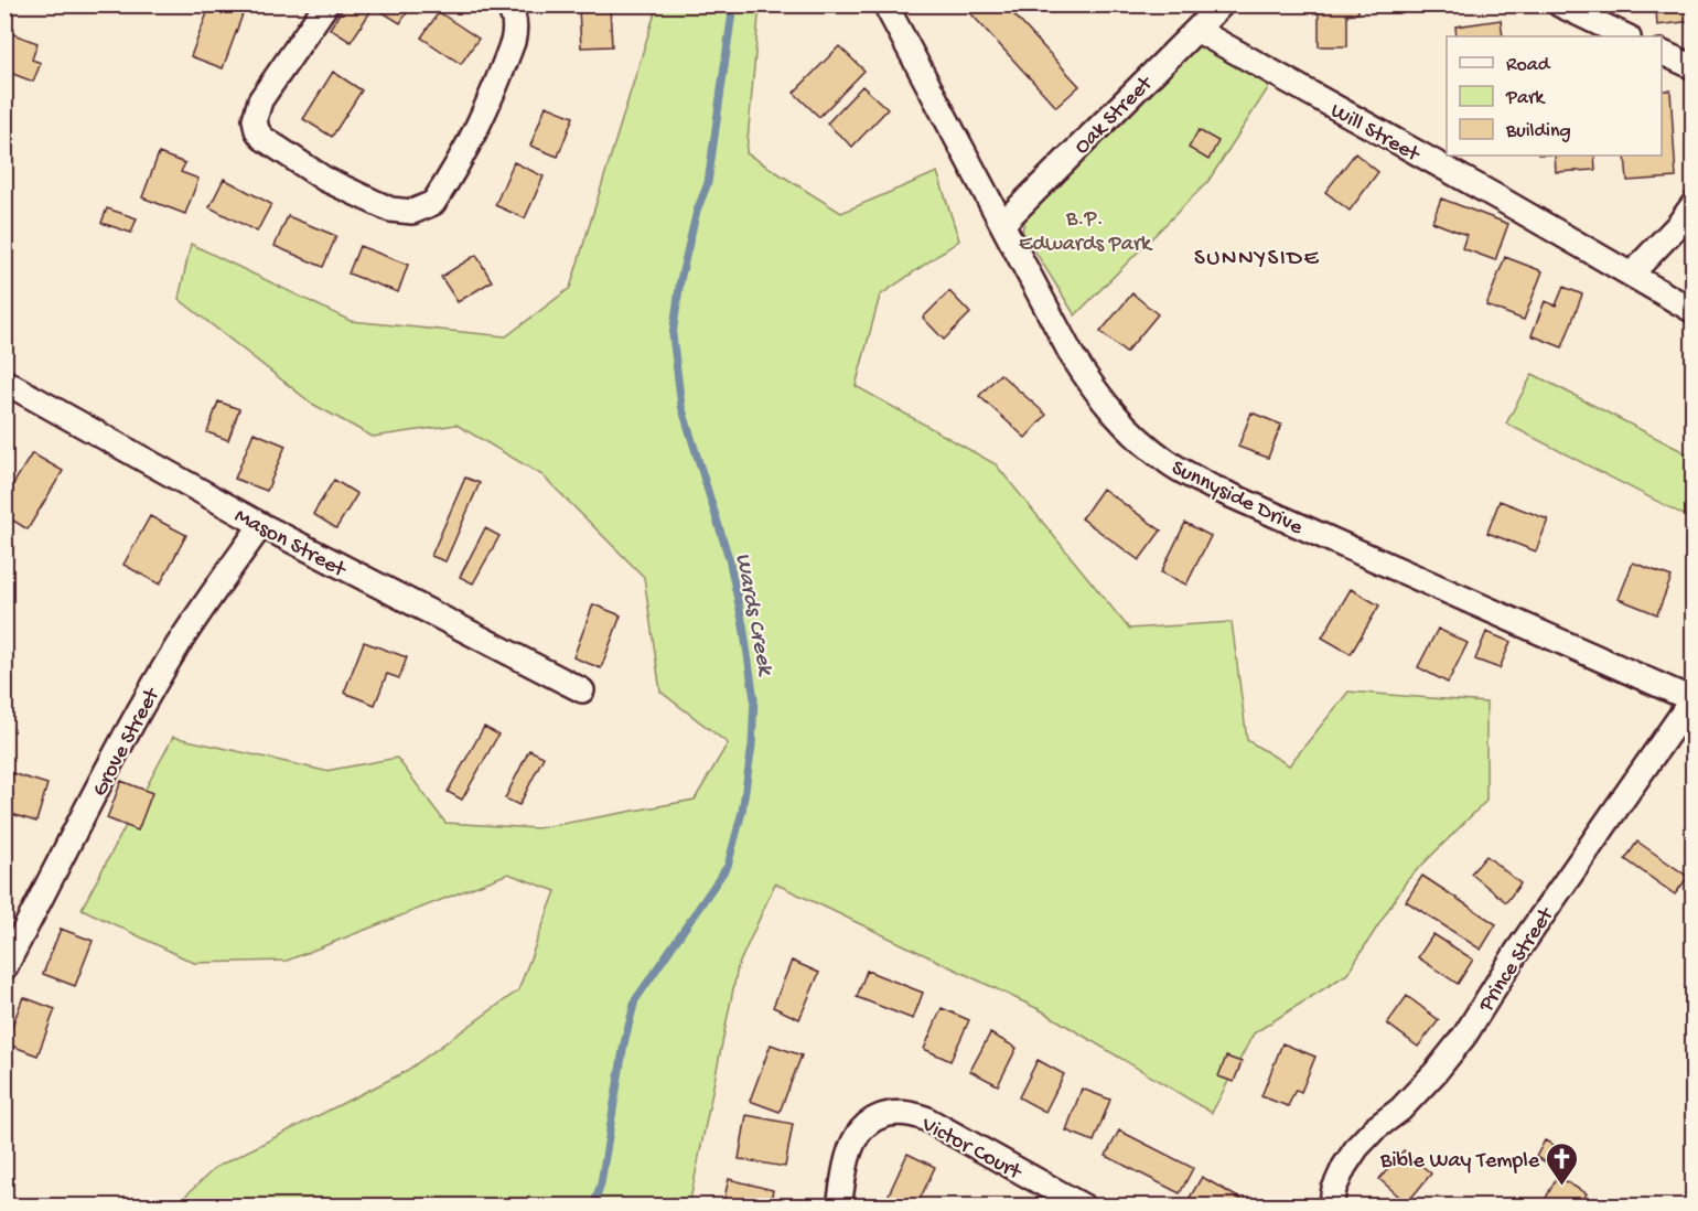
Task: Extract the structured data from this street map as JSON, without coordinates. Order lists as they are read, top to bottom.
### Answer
{
  "streets": {
    "street": [
      "Oak Street",
      "Will Street",
      "Sunnyside Drive",
      "Mason Street",
      "Grove Street",
      "Prince Street",
      "Victor Court"
    ]
  },
  "crossings": [
    ["Oak Street", "Will Street"],
    ["Oak Street", "Sunnyside Drive"],
    ["Sunnyside Drive", "Prince Street"],
    ["Mason Street", "Grove Street"]
  ],
  "districts": ["SUNNYSIDE"],
  "water": ["Wards Creek"],
  "parks": ["B.P. Edwards Park"],
  "places": {
    "church": ["Bible Way Temple"]
  },
  "legend": ["Road", "Park", "Building"]
}
